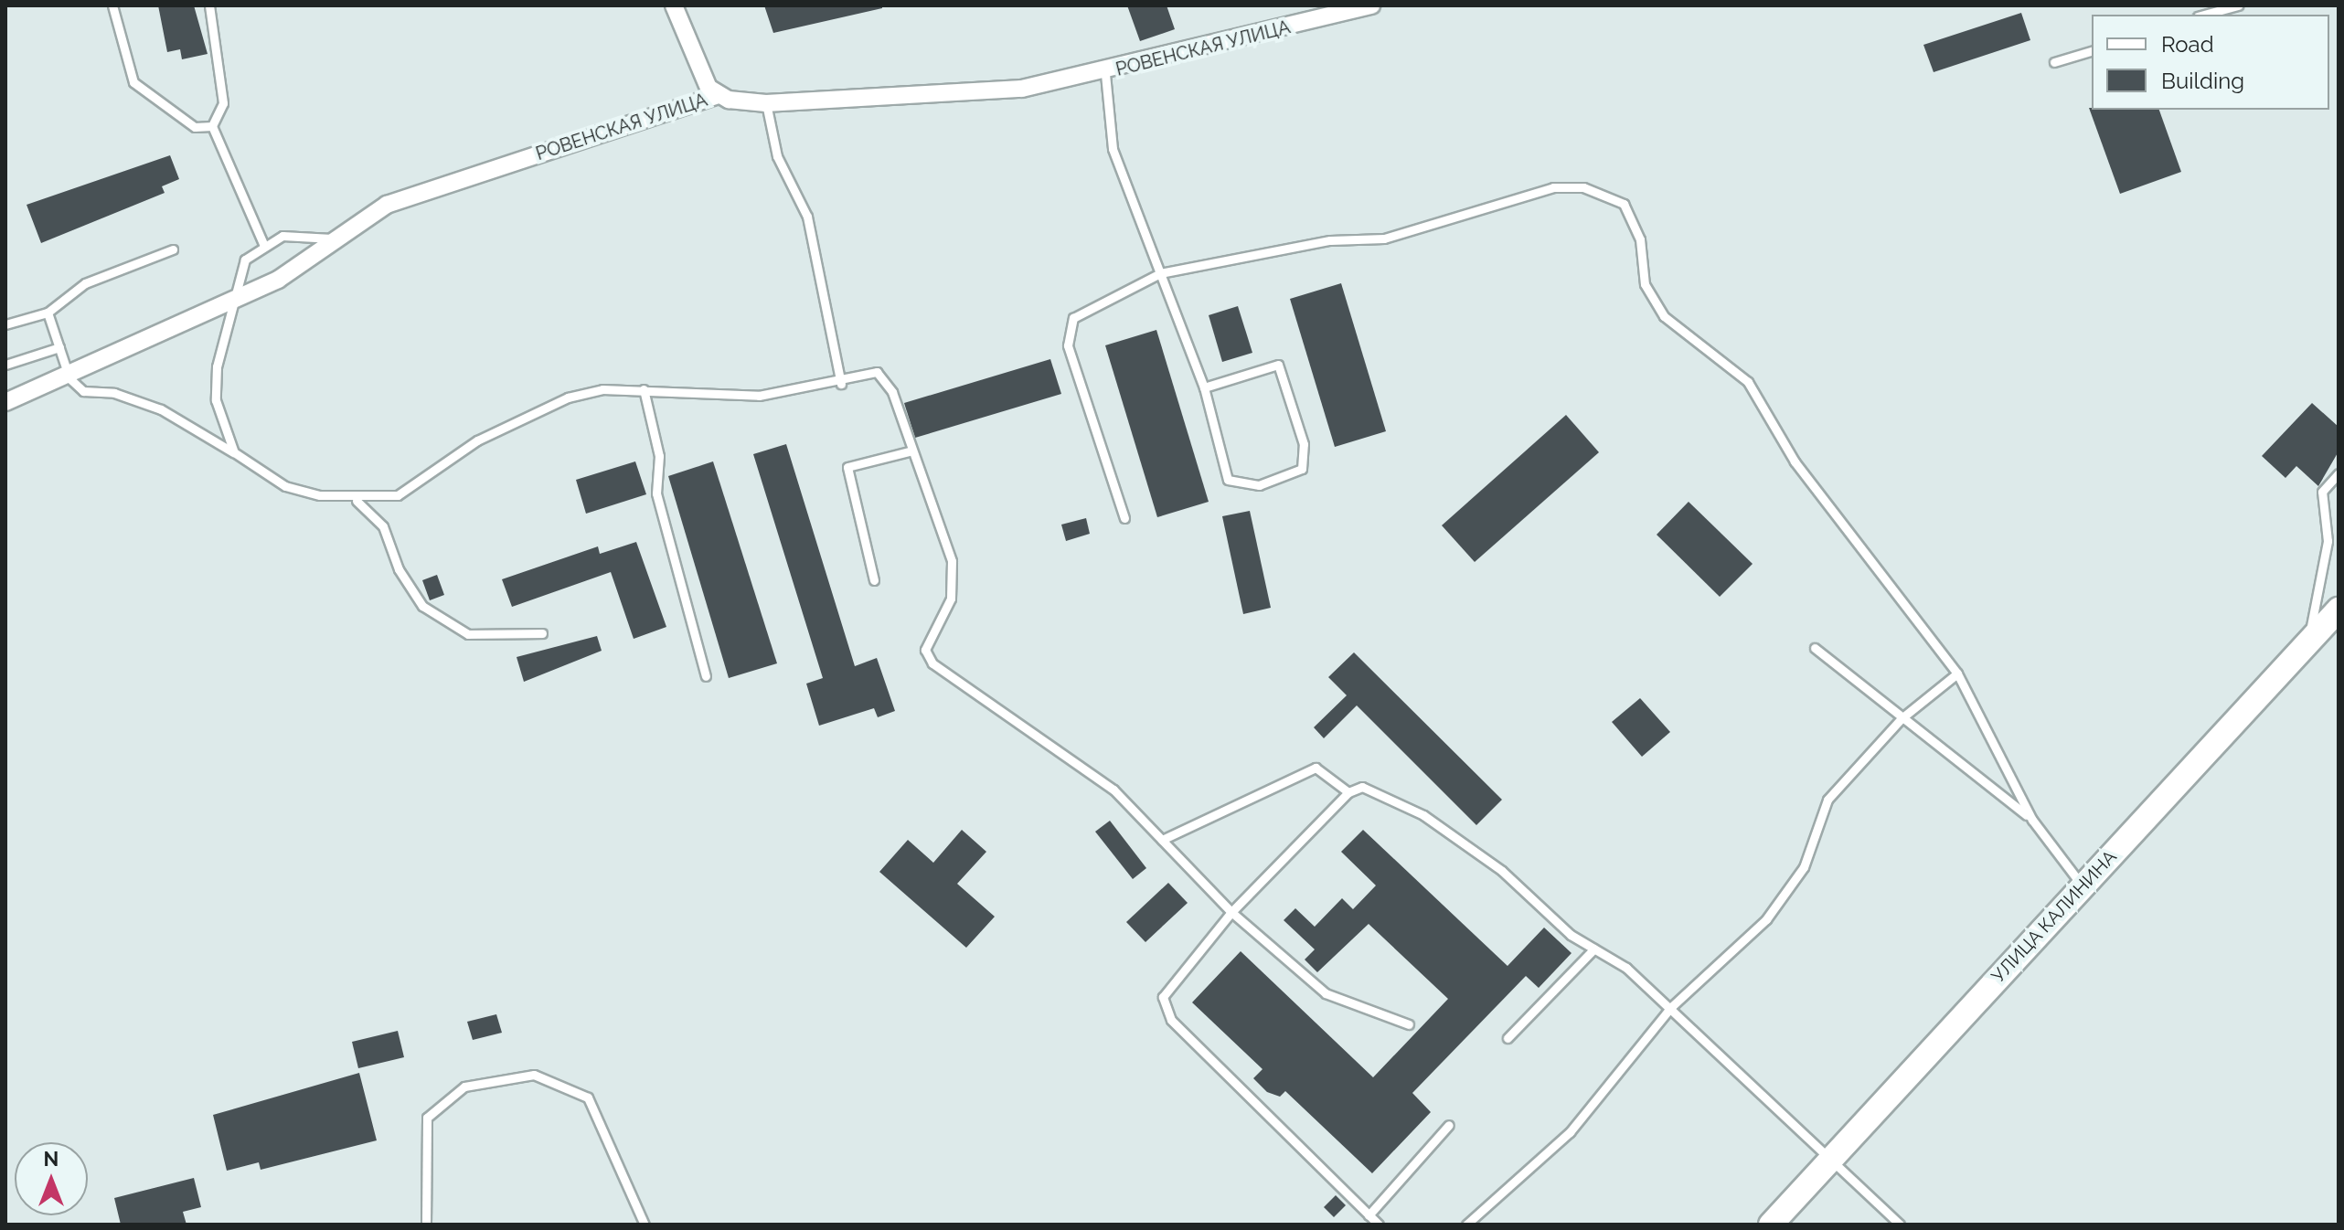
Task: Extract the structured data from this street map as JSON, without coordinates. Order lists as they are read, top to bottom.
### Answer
{
  "streets": {
    "main road": ["УЛИЦА КАЛИНИНА"],
    "street": ["РОВЕНСКАЯ УЛИЦА"]
  },
  "legend": ["Road", "Building"],
  "north": "top"
}
